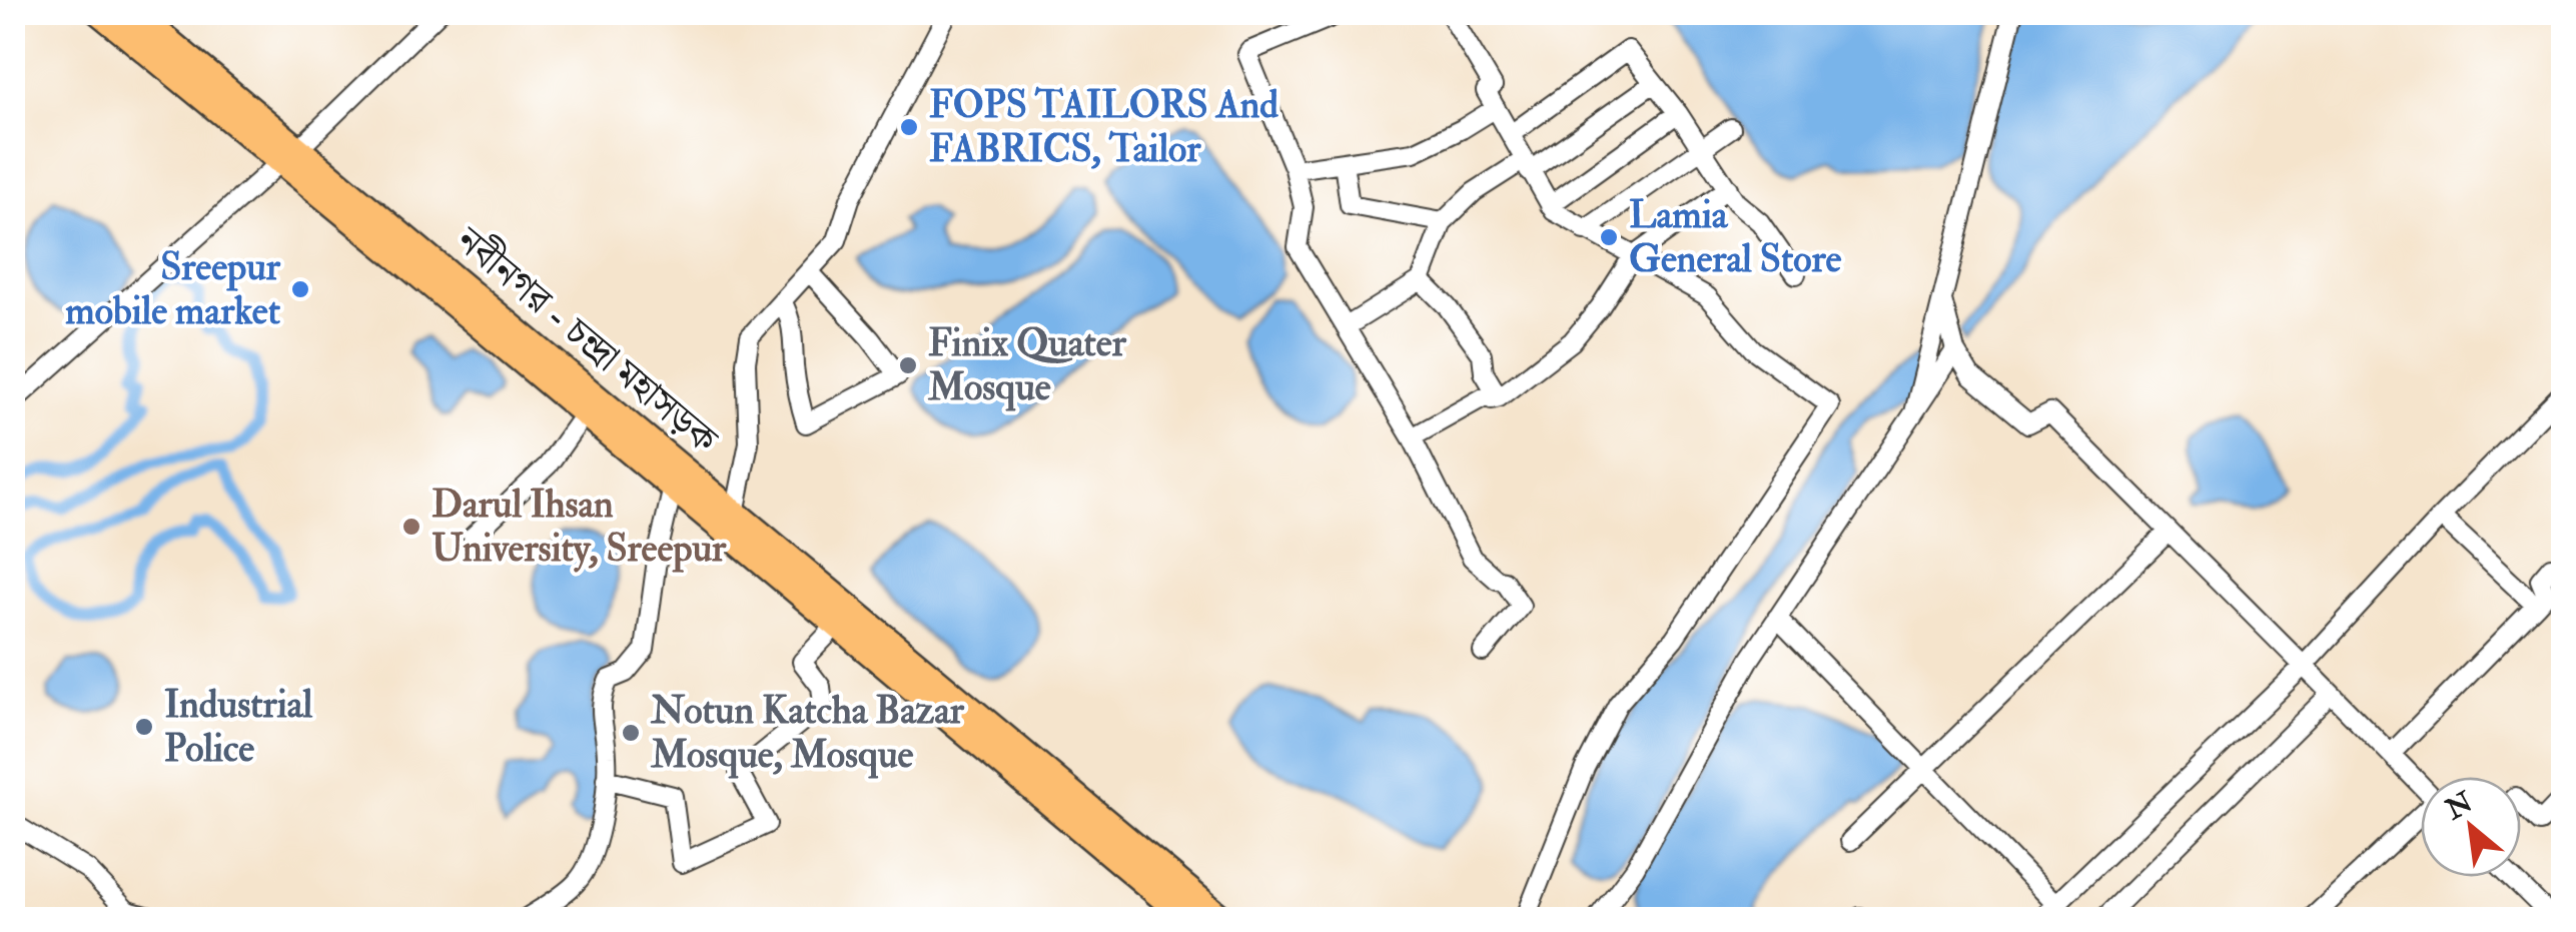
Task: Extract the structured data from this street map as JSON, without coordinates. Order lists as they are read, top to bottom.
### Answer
{
  "streets": {
    "highway": ["নবীনগর - চন্দ্রা মহাসড়ক"]
  },
  "places": [
    "FOPS TAILORS And FABRICS, Tailor",
    "Lamia General Store",
    "Sreepur mobile market",
    "Finix Quater Mosque",
    "Darul Ihsan University, Sreepur",
    "Industrial Police",
    "Notun Katcha Bazar Mosque, Mosque"
  ],
  "north": "top left"
}
